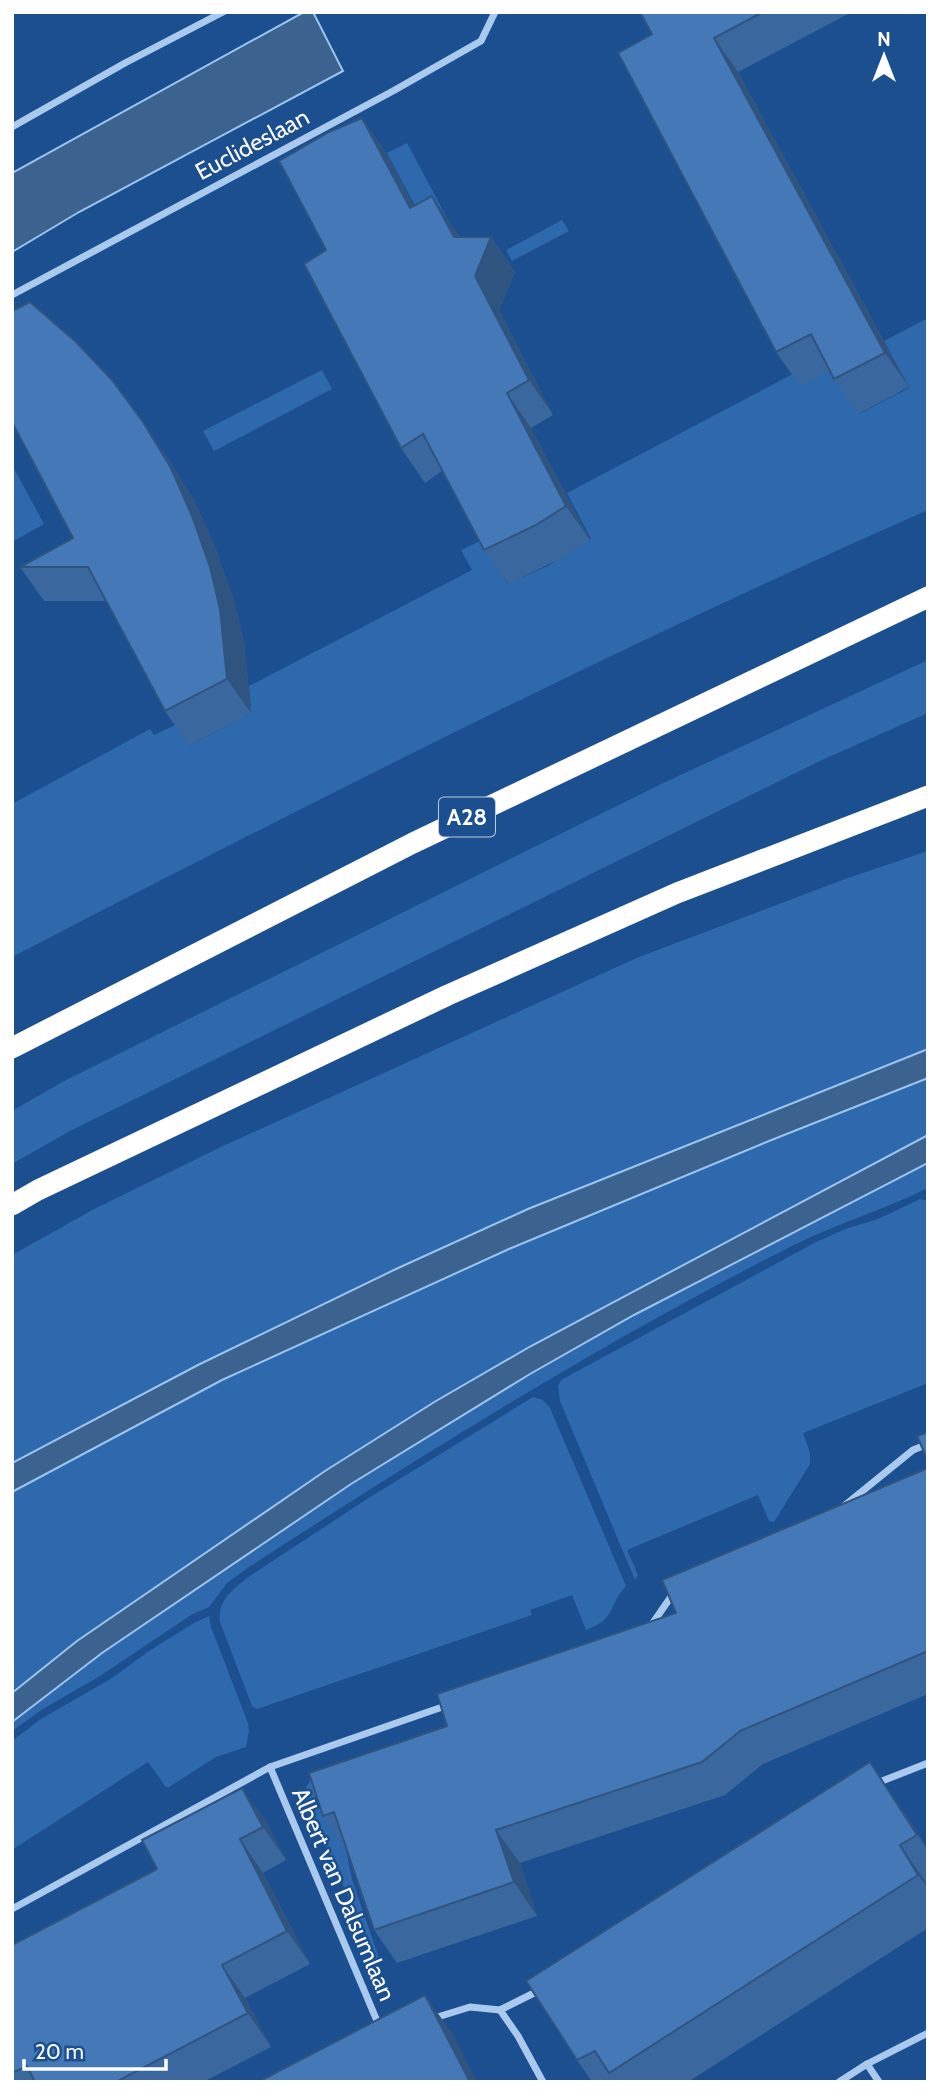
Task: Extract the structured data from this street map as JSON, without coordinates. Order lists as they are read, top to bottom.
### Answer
{
  "streets": {
    "highway": ["A28"],
    "street": ["Euclideslaan", "Albert van Dalsumlaan"]
  },
  "scale_bar": "20 m",
  "north": "top"
}
